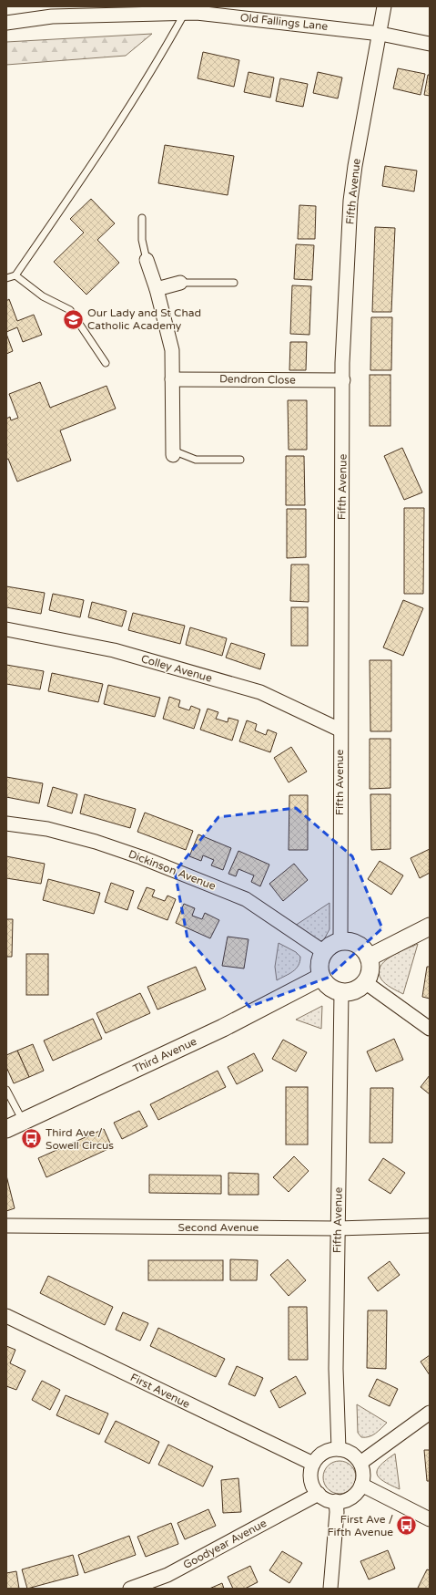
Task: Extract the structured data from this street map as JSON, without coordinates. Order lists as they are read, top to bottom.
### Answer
{
  "streets": {
    "street": [
      "Old Fallings Lane",
      "Fifth Avenue",
      "Dendron Close",
      "Colley Avenue",
      "Dickinson Avenue",
      "Third Avenue",
      "Second Avenue",
      "First Avenue",
      "Goodyear Avenue"
    ]
  },
  "crossings": [
    ["Old Fallings Lane", "Fifth Avenue"],
    ["Fifth Avenue", "Dendron Close"],
    ["Fifth Avenue", "Colley Avenue"],
    ["Fifth Avenue", "Dickinson Avenue"],
    ["Fifth Avenue", "Third Avenue"],
    ["Fifth Avenue", "Second Avenue"],
    ["Fifth Avenue", "First Avenue"],
    ["Fifth Avenue", "Goodyear Avenue"],
    ["Dickinson Avenue", "Third Avenue"],
    ["First Avenue", "Goodyear Avenue"]
  ],
  "places": {
    "school or university": ["Our Lady and St Chad Catholic Academy"],
    "bus stop": ["Third Ave / Sowell Circus", "First Ave / Fifth Avenue"]
  }
}
